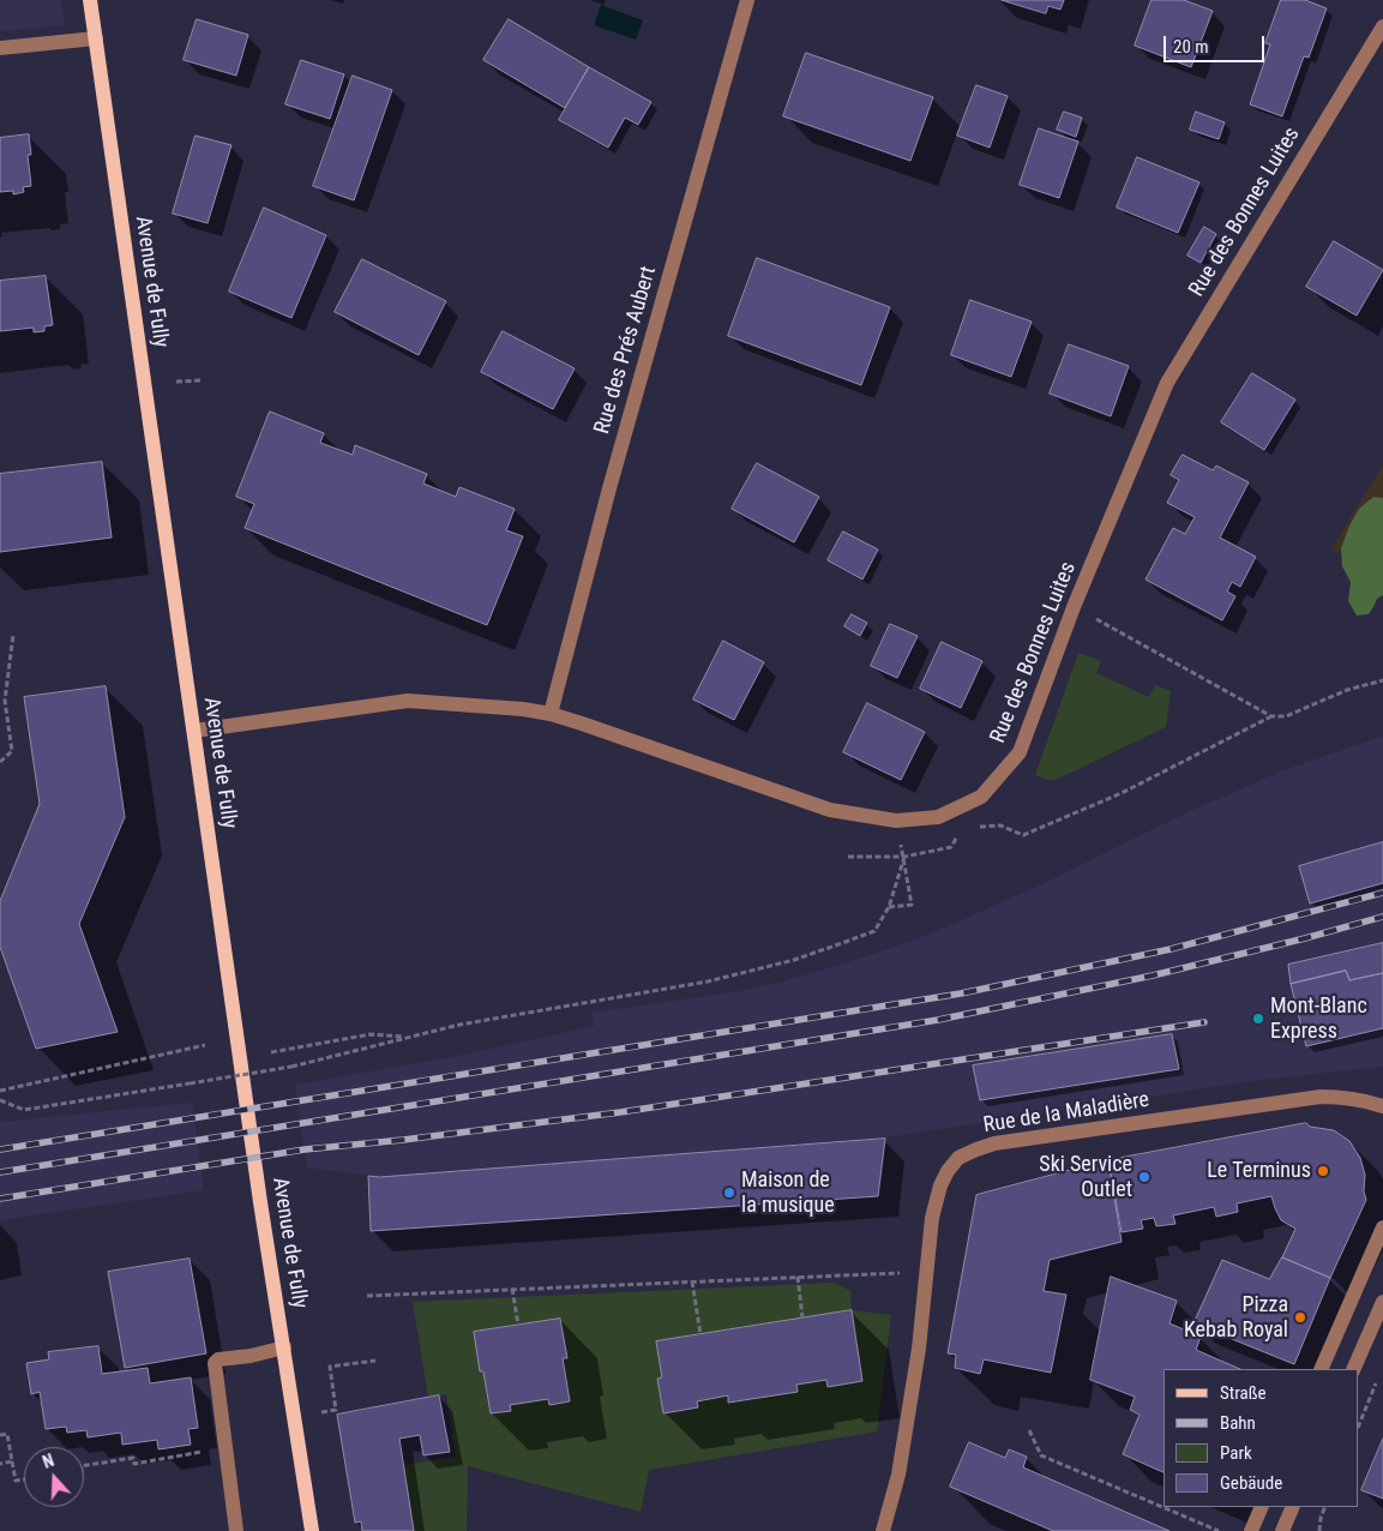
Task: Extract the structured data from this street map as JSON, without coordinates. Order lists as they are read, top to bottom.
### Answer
{
  "streets": {
    "main road": ["Avenue de Fully"],
    "street": ["Rue des Bonnes Luites", "Rue des Prés Aubert", "Rue de la Maladière"]
  },
  "crossings": [
    ["Rue des Bonnes Luites", "Avenue de Fully"],
    ["Rue des Bonnes Luites", "Rue des Prés Aubert"]
  ],
  "places": [
    "Mont-Blanc Express",
    "Le Terminus",
    "Ski Service Outlet",
    "Maison de la musique",
    "Pizza Kebab Royal"
  ],
  "legend": [
    "Straße",
    "Bahn",
    "Park",
    "Gebäude"
  ],
  "scale_bar": "20 m",
  "north": "top"
}
